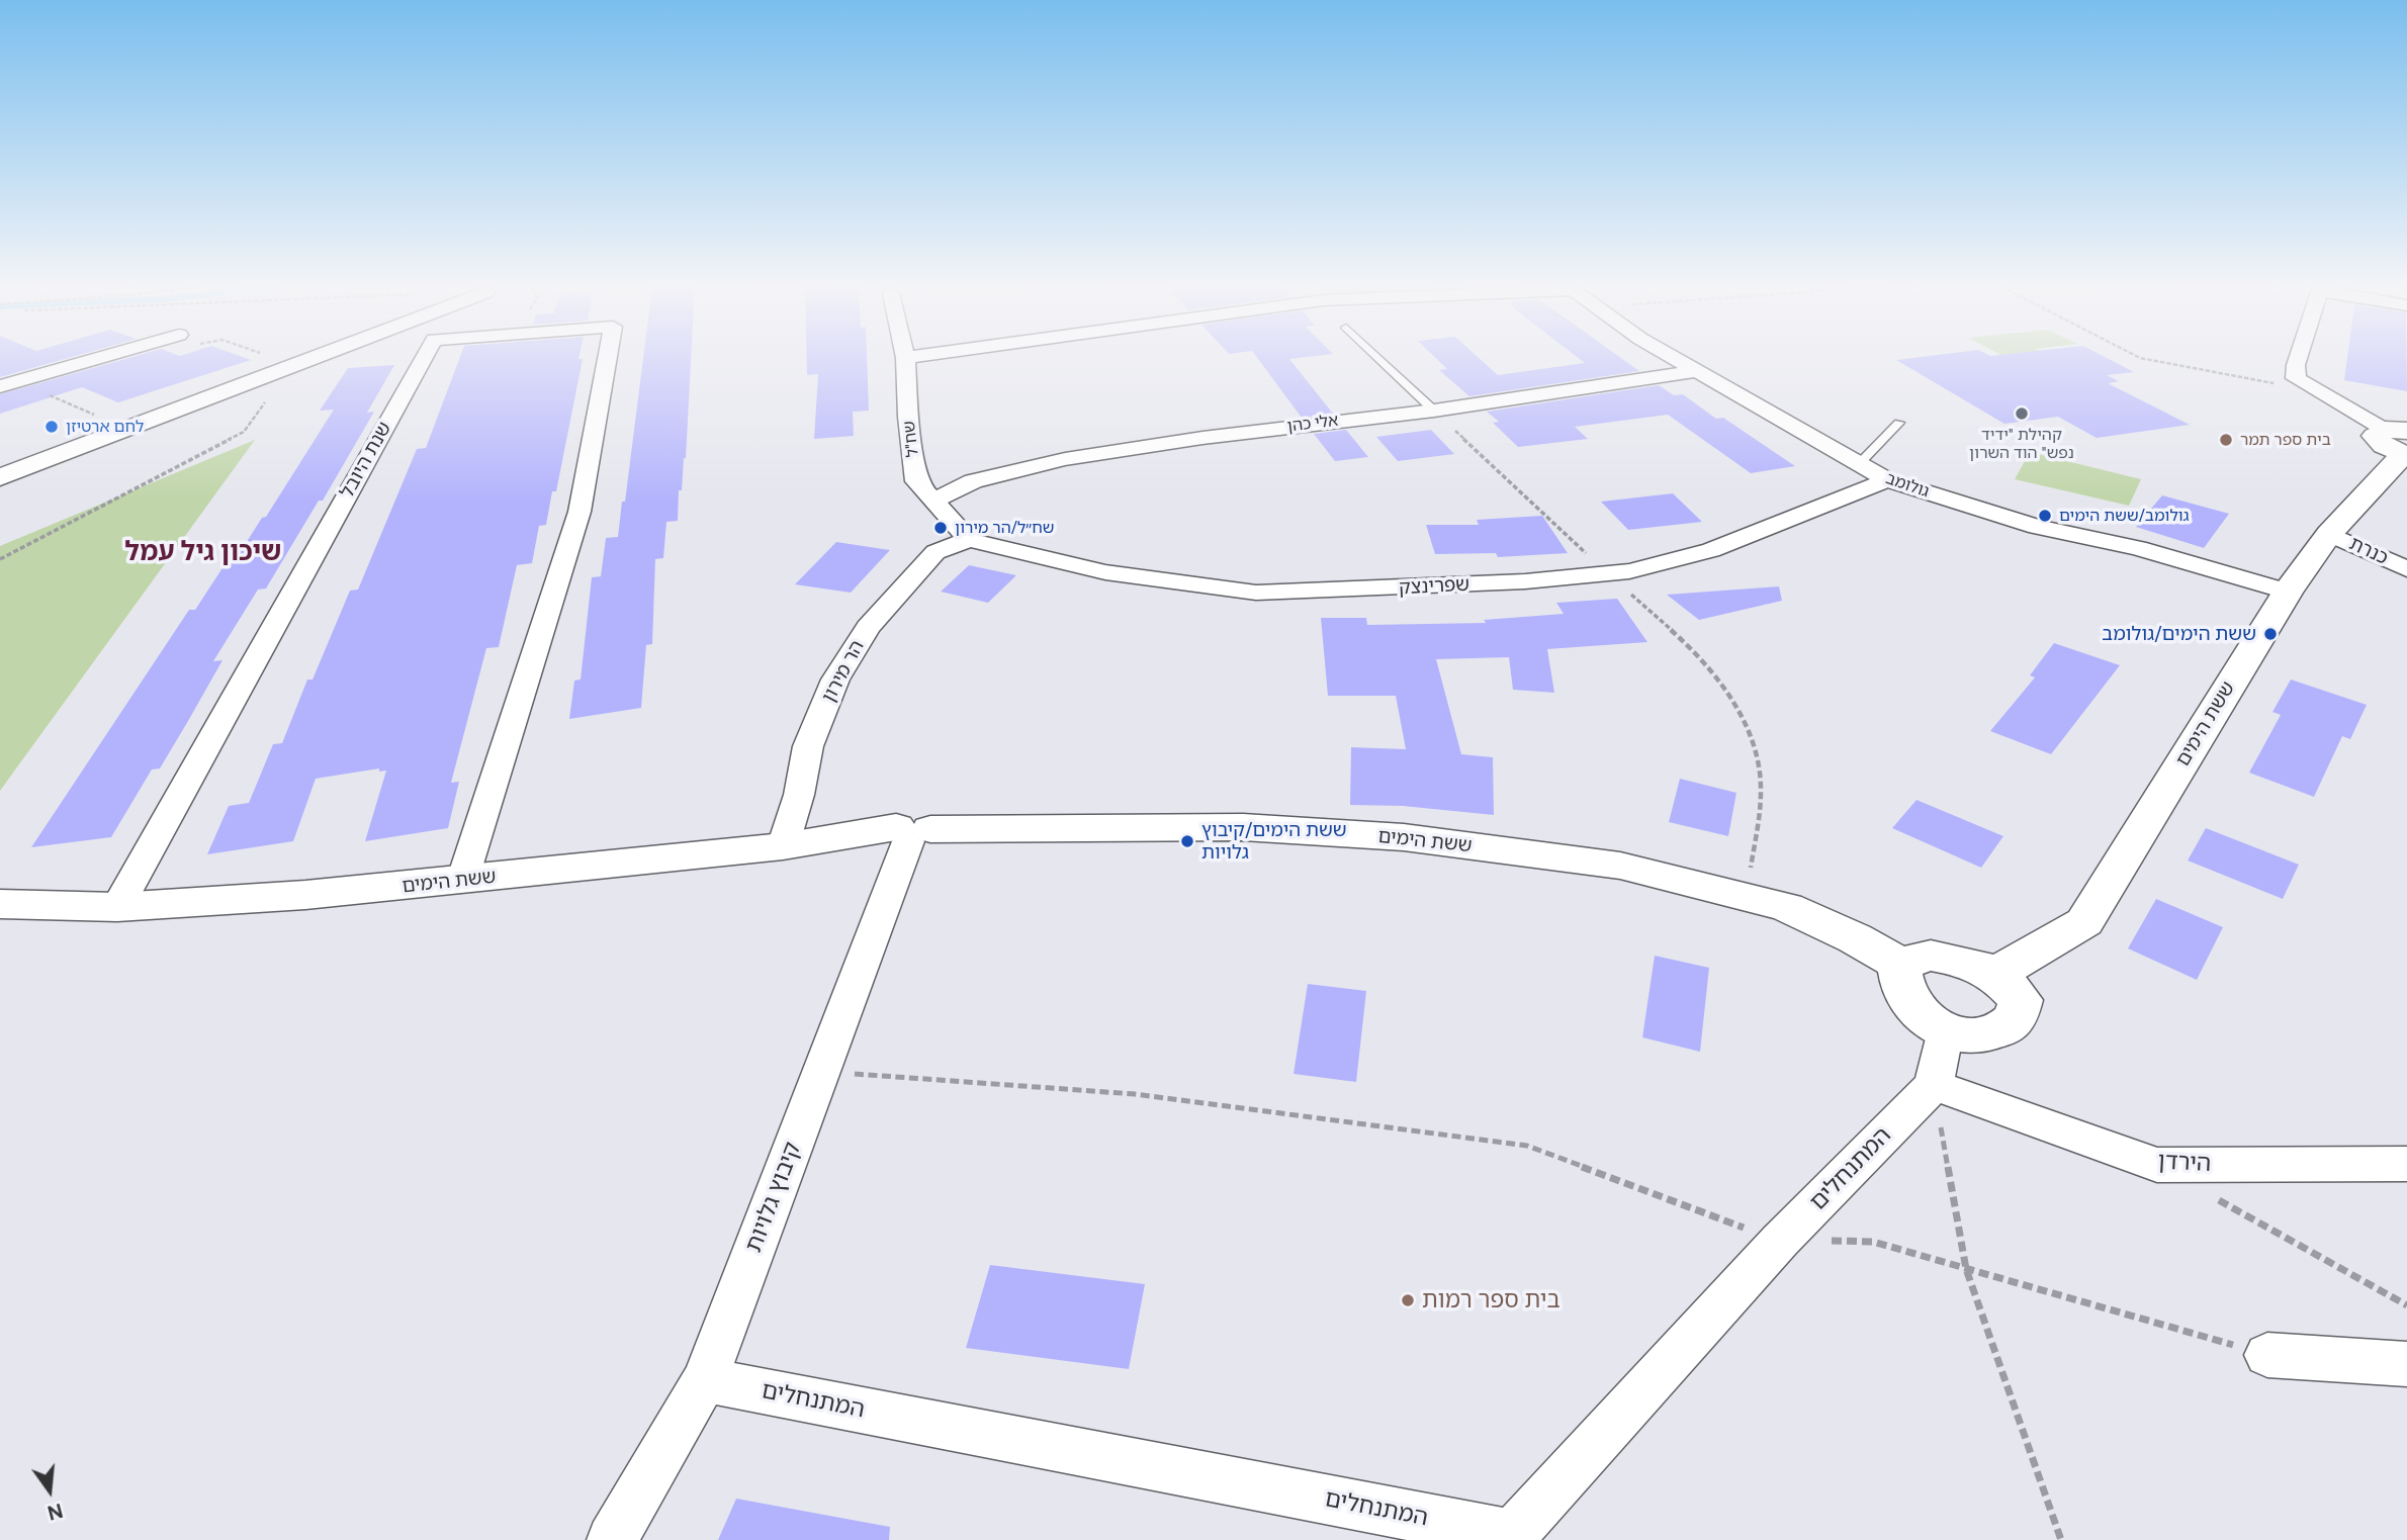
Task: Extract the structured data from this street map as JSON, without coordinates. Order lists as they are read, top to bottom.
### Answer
{
  "streets": {
    "street": [
      "אלי כהן",
      "שח\"ל",
      "שנת היובל",
      "גולומב",
      "כנרת",
      "שפרינצק",
      "הר מירון",
      "ששת הימים",
      "הירדן",
      "המתנחלים",
      "קיבוץ גלויות"
    ]
  },
  "crossings": [
    ["אלי כהן", "שח\"ל"],
    ["אלי כהן", "גולומב"],
    ["שח\"ל", "שפרינצק"],
    ["שח\"ל", "הר מירון"],
    ["שנת היובל", "ששת הימים"],
    ["גולומב", "שפרינצק"],
    ["גולומב", "ששת הימים"],
    ["כנרת", "ששת הימים"],
    ["שפרינצק", "הר מירון"],
    ["הר מירון", "ששת הימים"],
    ["ששת הימים", "קיבוץ גלויות"],
    ["הירדן", "המתנחלים"],
    ["המתנחלים", "קיבוץ גלויות"]
  ],
  "districts": ["שיכון גיל עמל"],
  "places": [
    "קהילת \"ידיד נפש\" הוד השרון",
    "לחם ארטיזן",
    "בית ספר תמר",
    "גולומב/ששת הימים",
    "שח״ל/הר מירון",
    "ששת הימים/גולומב",
    "ששת הימים/קיבוץ גלויות",
    "בית ספר רמות"
  ],
  "north": "bottom"
}
